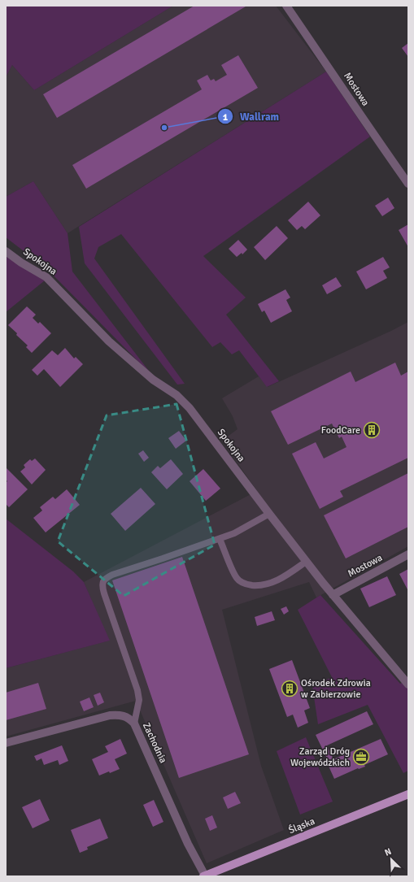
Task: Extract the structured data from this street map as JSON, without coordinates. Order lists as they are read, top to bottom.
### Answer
{
  "streets": {
    "main road": ["Śląska"],
    "street": ["Mostowa", "Spokojna", "Zachodnia"]
  },
  "crossings": [
    ["Mostowa", "Spokojna"],
    ["Zachodnia", "Śląska"]
  ],
  "places": {
    "other": ["Wallram"],
    "building": ["FoodCare", "Ośrodek Zdrowia w Zabierzowie"],
    "office": ["Zarząd Dróg Wojewódzkich"]
  },
  "north": "top left"
}
